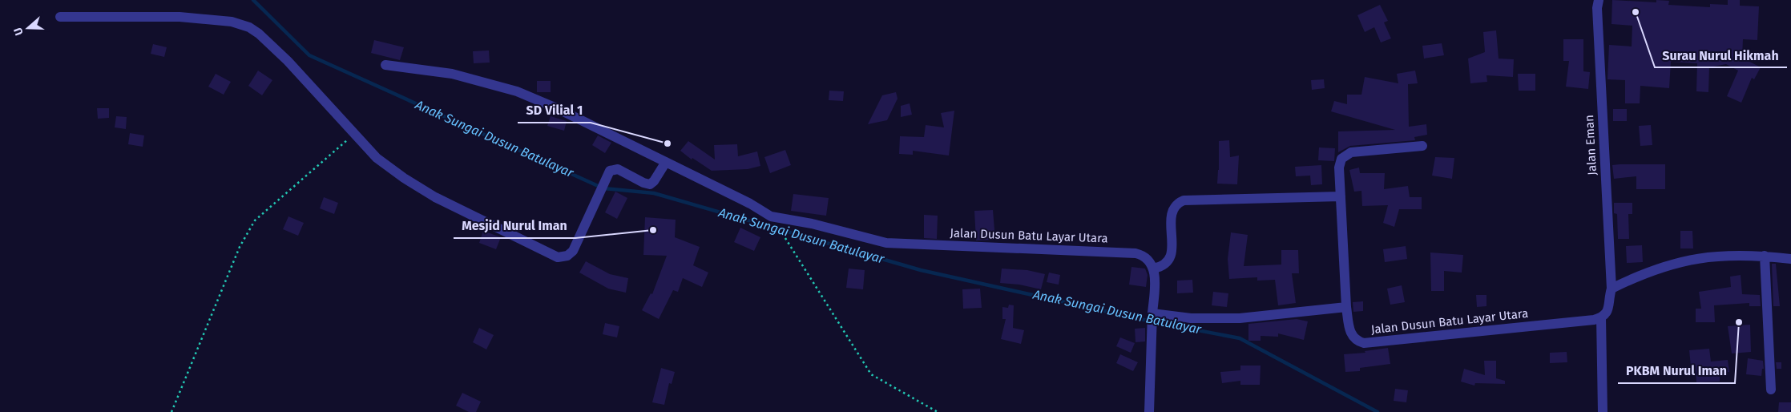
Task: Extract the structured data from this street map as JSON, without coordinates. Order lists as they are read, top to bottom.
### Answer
{
  "streets": {
    "street": ["Jalan Eman", "Jalan Dusun Batu Layar Utara"]
  },
  "water": ["Anak Sungai Dusun Batulayar"],
  "places": [
    "Surau Nurul Hikmah",
    "SD Vilial 1",
    "Mesjid Nurul Iman",
    "PKBM Nurul Iman"
  ],
  "north": "left"
}
